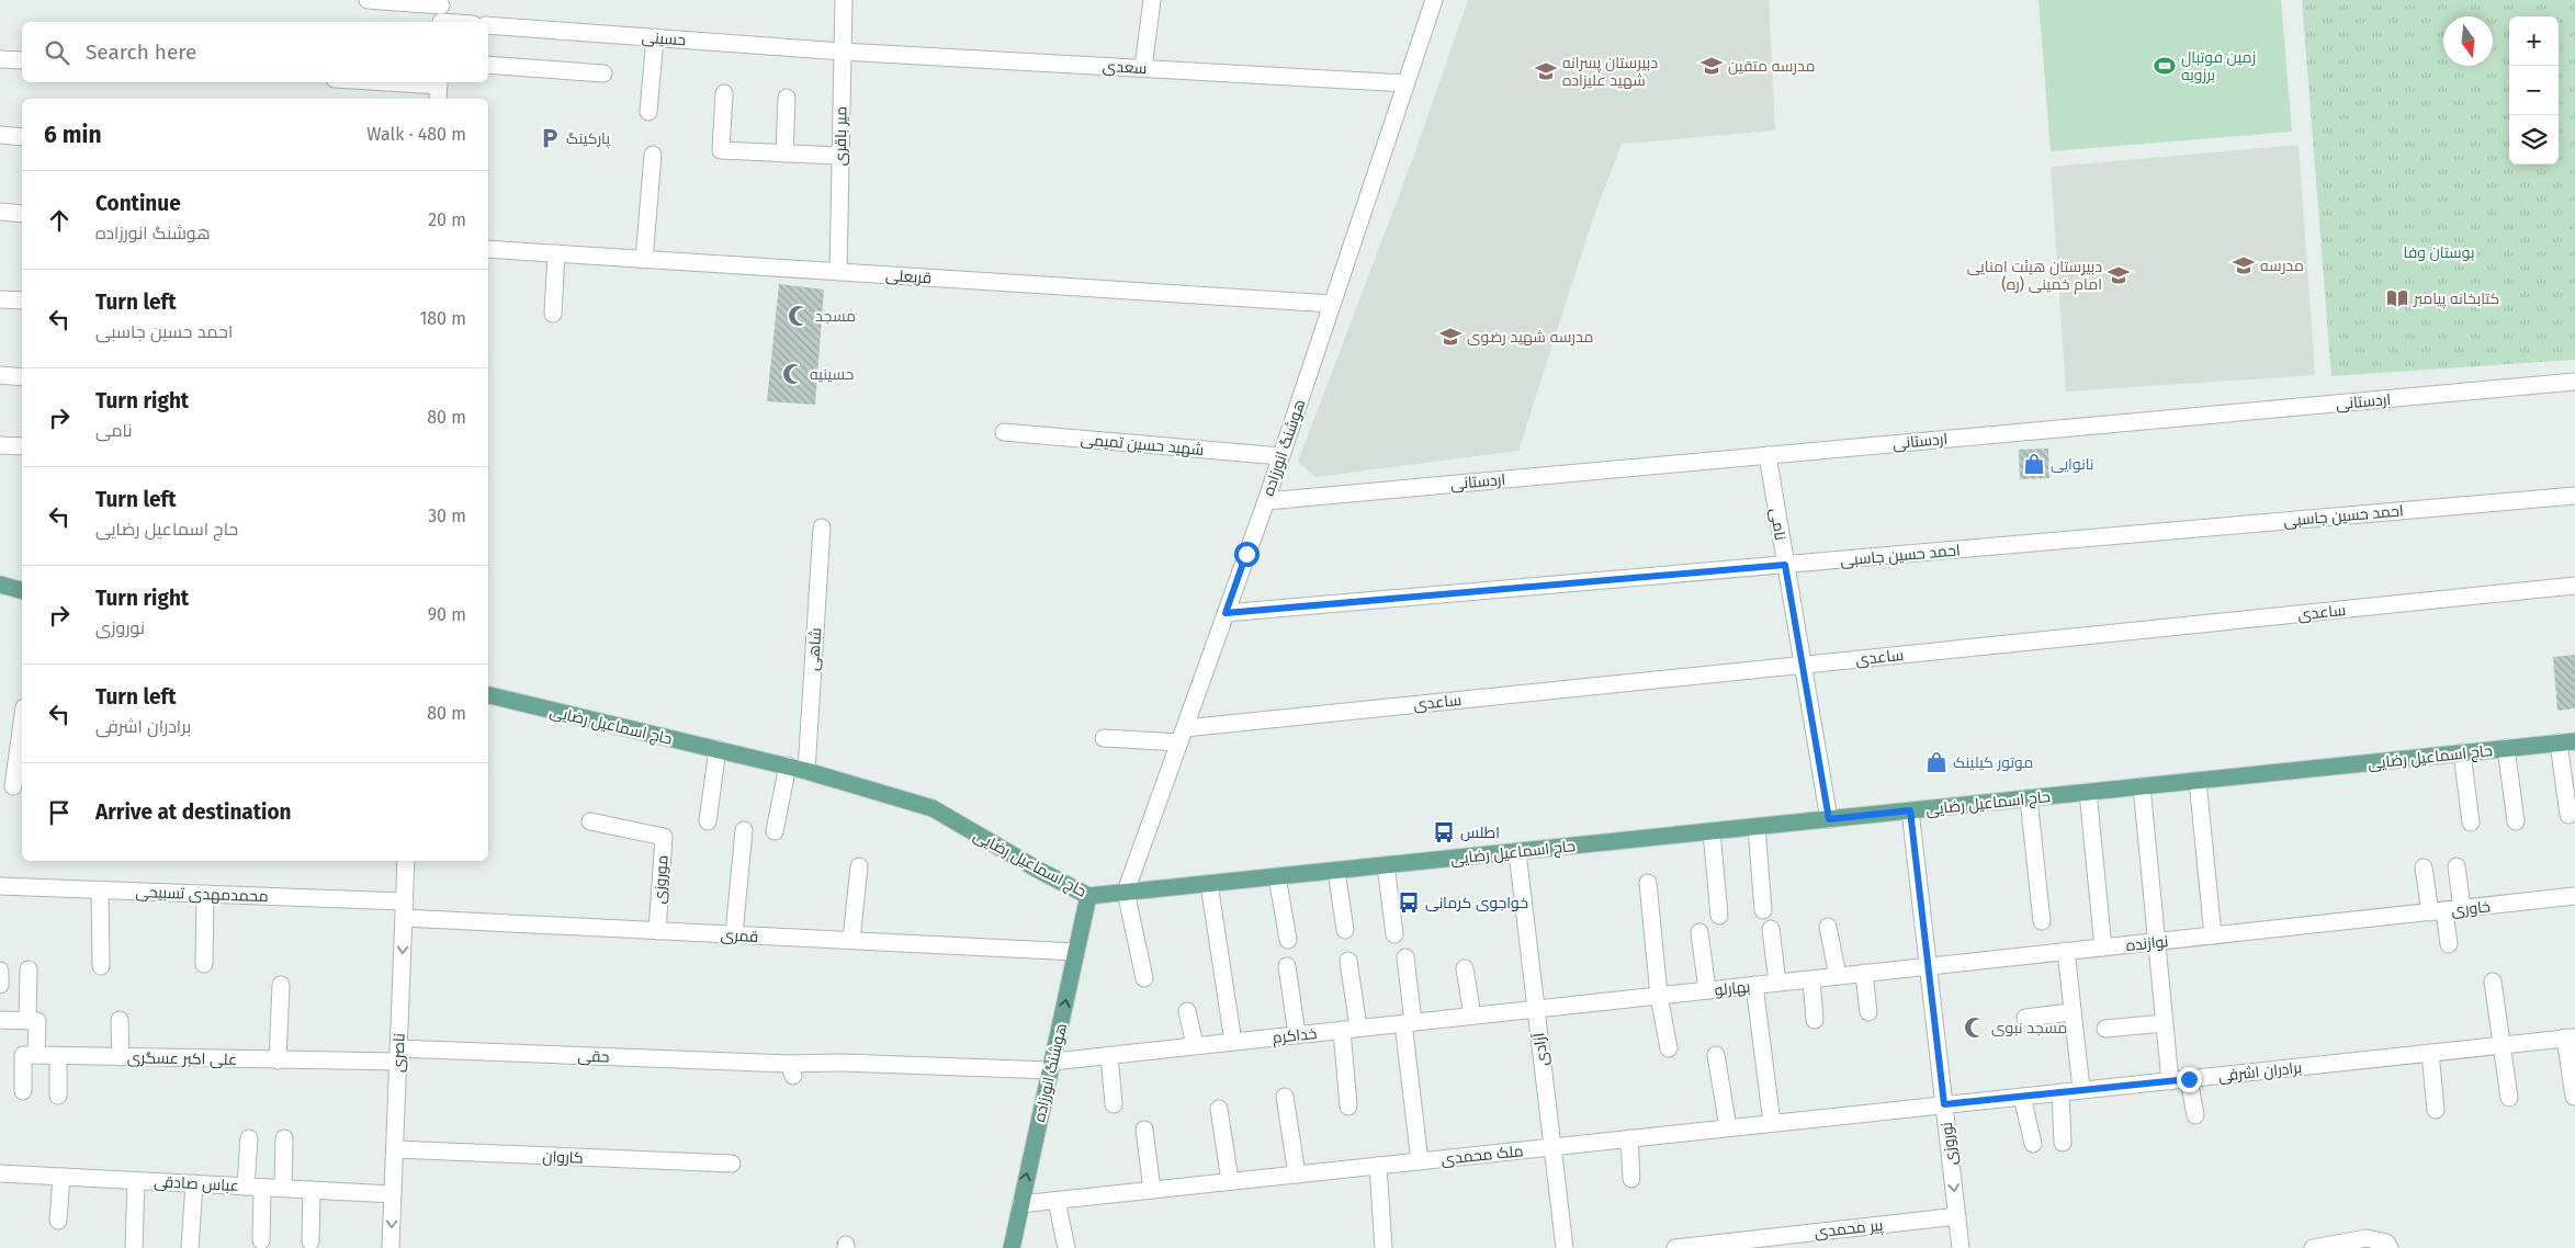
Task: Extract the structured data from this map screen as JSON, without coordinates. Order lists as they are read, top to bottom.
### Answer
{
  "streets": {
    "main road": ["هوشنگ انورزاده", "حاج اسماعیل رضایی"],
    "street": [
      "حسینی",
      "سعدی",
      "میر باقری",
      "قربعلی",
      "اردستانی",
      "شهید حسین تمیمی",
      "احمد حسین جاسبی",
      "نامی",
      "ساعدی",
      "شاهی",
      "موروزی",
      "محمدمهدی تسبیحی",
      "خاوری",
      "قمری",
      "نوازنده",
      "بهارلو",
      "خداکرم",
      "آزادی",
      "ناصری",
      "حقی",
      "علی اکبر عسگری",
      "برادران اشرفی",
      "نوروزی",
      "ملک محمدی",
      "کاروان",
      "عباس صادقی",
      "پیر محمدی"
    ]
  },
  "crossings": [
    ["حسینی", "سعدی"],
    ["حسینی", "میر باقری"],
    ["سعدی", "میر باقری"],
    ["سعدی", "هوشنگ انورزاده"],
    ["میر باقری", "قربعلی"],
    ["قربعلی", "هوشنگ انورزاده"],
    ["اردستانی", "هوشنگ انورزاده"],
    ["اردستانی", "نامی"],
    ["شهید حسین تمیمی", "هوشنگ انورزاده"],
    ["هوشنگ انورزاده", "احمد حسین جاسبی"],
    ["هوشنگ انورزاده", "ساعدی"],
    ["هوشنگ انورزاده", "حاج اسماعیل رضایی"],
    ["هوشنگ انورزاده", "قمری"],
    ["هوشنگ انورزاده", "خداکرم"],
    ["هوشنگ انورزاده", "حقی"],
    ["هوشنگ انورزاده", "ملک محمدی"],
    ["احمد حسین جاسبی", "نامی"],
    ["نامی", "ساعدی"],
    ["نامی", "حاج اسماعیل رضایی"],
    ["شاهی", "حاج اسماعیل رضایی"],
    ["حاج اسماعیل رضایی", "آزادی"],
    ["حاج اسماعیل رضایی", "نوروزی"],
    ["موروزی", "قمری"],
    ["محمدمهدی تسبیحی", "ناصری"],
    ["خاوری", "نوازنده"],
    ["قمری", "ناصری"],
    ["نوازنده", "بهارلو"],
    ["نوازنده", "نوروزی"],
    ["بهارلو", "خداکرم"],
    ["بهارلو", "آزادی"],
    ["بهارلو", "نوروزی"],
    ["خداکرم", "آزادی"],
    ["خداکرم", "حقی"],
    ["آزادی", "ملک محمدی"],
    ["ناصری", "حقی"],
    ["ناصری", "علی اکبر عسگری"],
    ["ناصری", "کاروان"],
    ["ناصری", "عباس صادقی"],
    ["حقی", "علی اکبر عسگری"],
    ["برادران اشرفی", "نوروزی"],
    ["برادران اشرفی", "ملک محمدی"],
    ["نوروزی", "ملک محمدی"],
    ["نوروزی", "پیر محمدی"]
  ],
  "parks": ["بوستان وفا"],
  "places": {
    "school or university": [
      "مدرسه متقین",
      "دبیرستان پسرانه شهید علیزاده",
      "مدرسه",
      "دبیرستان هیئت امنایی امام خمینی (ره)",
      "مدرسه شهید رضوی"
    ],
    "sports": ["زمین فوتبال برزویه"],
    "parking": ["پارکینگ"],
    "library": ["کتابخانه پیامبر"],
    "mosque": ["مسجد", "حسینیه", "مسجد نبوی"],
    "shop": ["نانوایی", "موتور کیلینک"],
    "bus stop": ["اطلس", "خواجوی کرمانی"]
  },
  "north": "bottom",
  "page": {
    "map_buttons": ["+", "−"],
    "search": "Search here",
    "heading": ["6 min", "Walk · 480 m"],
    "list": [
      ["Continue", "هوشنگ انورزاده", "20 m"],
      ["Turn left", "احمد حسین جاسبی", "180 m"],
      ["Turn right", "نامی", "80 m"],
      ["Turn left", "حاج اسماعیل رضایی", "30 m"],
      ["Turn right", "نوروزی", "90 m"],
      ["Turn left", "برادران اشرفی", "80 m"],
      "Arrive at destination"
    ]
  }
}
